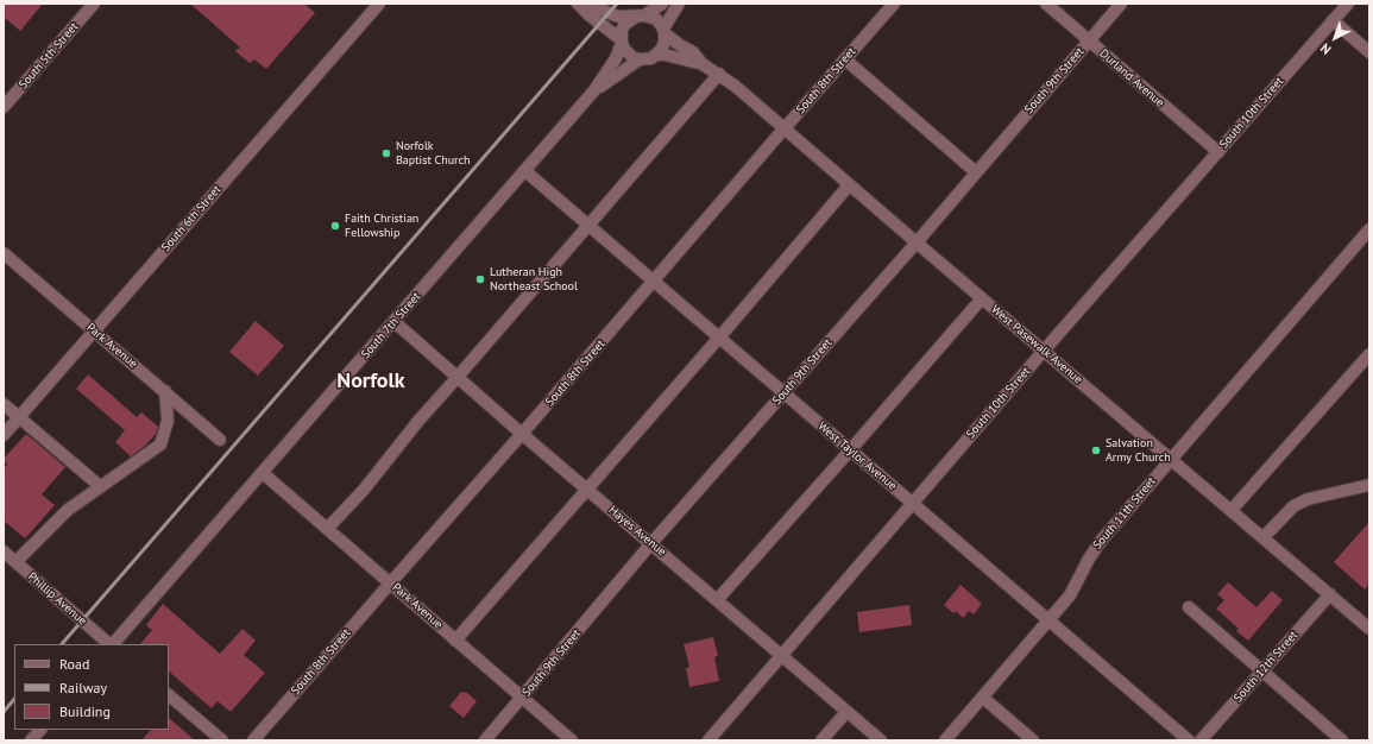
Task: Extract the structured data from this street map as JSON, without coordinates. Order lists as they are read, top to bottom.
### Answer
{
  "streets": {
    "street": [
      "South 5th Street",
      "Durland Avenue",
      "South 8th Street",
      "South 9th Street",
      "South 10th Street",
      "South 6th Street",
      "South 7th Street",
      "West Pasewalk Avenue",
      "Park Avenue",
      "West Taylor Avenue",
      "South 11th Street",
      "Hayes Avenue",
      "Phillip Avenue",
      "South 12th Street"
    ]
  },
  "crossings": [
    ["Durland Avenue", "South 9th Street"],
    ["Durland Avenue", "South 10th Street"],
    ["South 8th Street", "West Pasewalk Avenue"],
    ["South 8th Street", "Park Avenue"],
    ["South 8th Street", "West Taylor Avenue"],
    ["South 8th Street", "Hayes Avenue"],
    ["South 9th Street", "West Pasewalk Avenue"],
    ["South 9th Street", "Park Avenue"],
    ["South 9th Street", "West Taylor Avenue"],
    ["South 9th Street", "Hayes Avenue"],
    ["South 10th Street", "West Pasewalk Avenue"],
    ["South 10th Street", "West Taylor Avenue"],
    ["South 10th Street", "Hayes Avenue"],
    ["South 6th Street", "Park Avenue"],
    ["South 7th Street", "West Pasewalk Avenue"],
    ["South 7th Street", "Park Avenue"],
    ["South 7th Street", "West Taylor Avenue"],
    ["South 7th Street", "Hayes Avenue"],
    ["West Pasewalk Avenue", "South 11th Street"],
    ["West Pasewalk Avenue", "South 12th Street"],
    ["West Taylor Avenue", "South 11th Street"]
  ],
  "districts": ["Norfolk"],
  "places": [
    "Norfolk Baptist Church",
    "Faith Christian Fellowship",
    "Lutheran High Northeast School",
    "Salvation Army Church"
  ],
  "legend": ["Road", "Railway", "Building"],
  "north": "bottom left"
}
